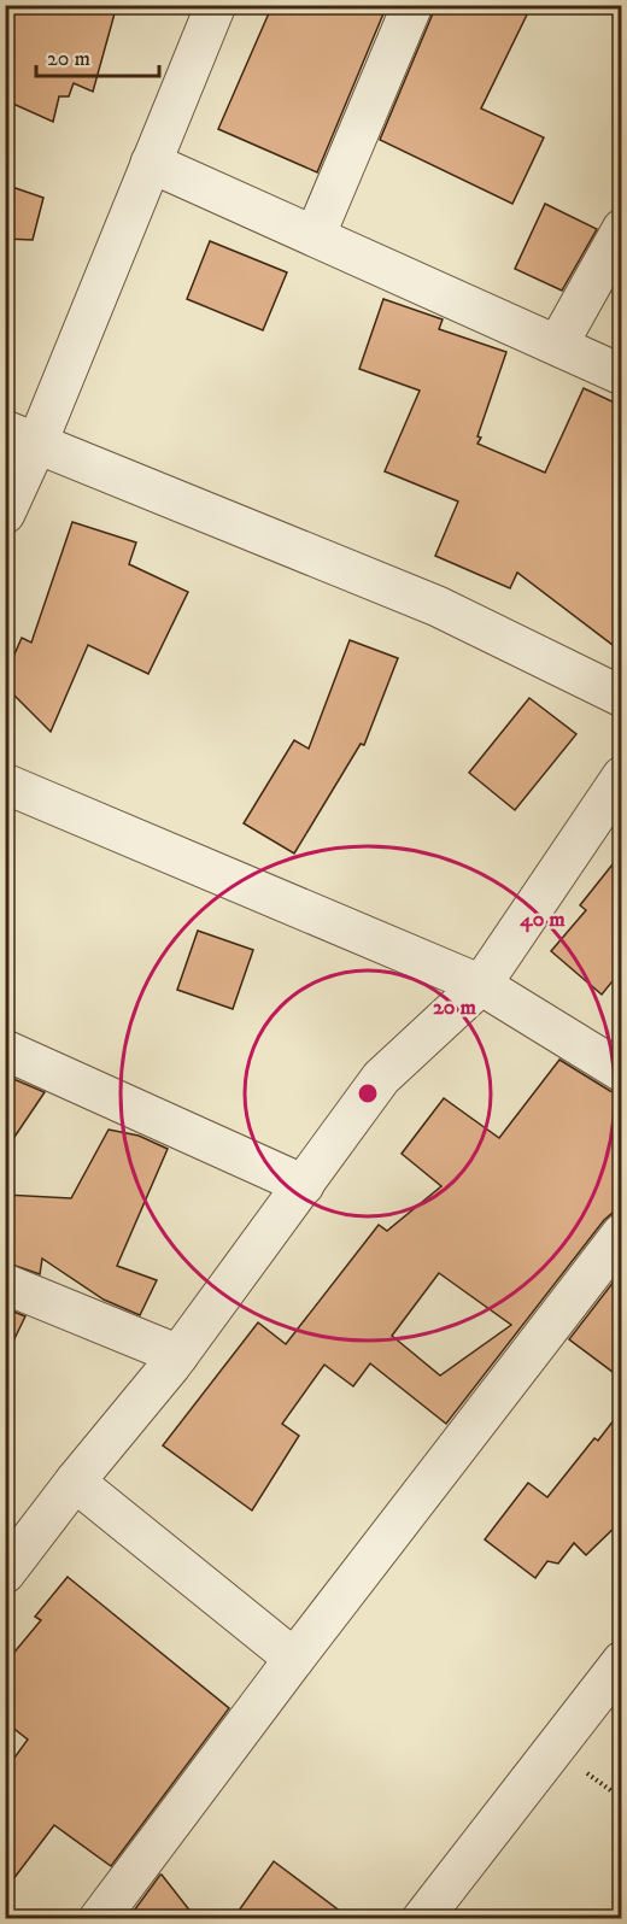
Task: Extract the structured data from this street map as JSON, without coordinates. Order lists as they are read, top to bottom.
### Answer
{
  "scale_bar": "20 m",
  "rings": ["40 m", "20 m"]
}
